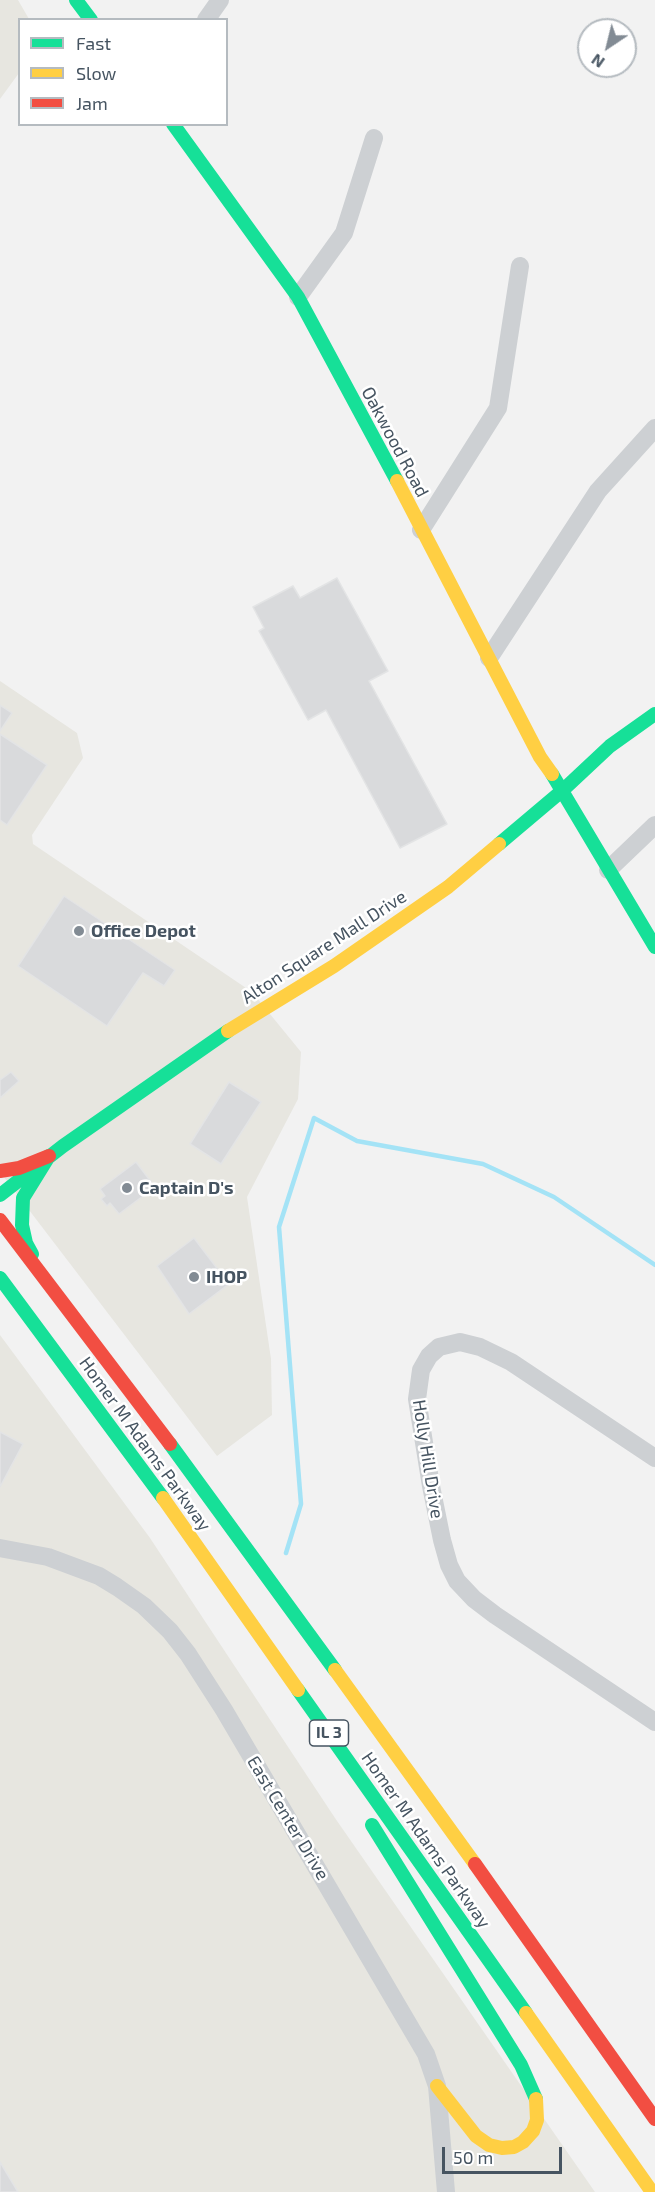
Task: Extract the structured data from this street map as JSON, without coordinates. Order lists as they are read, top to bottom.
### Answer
{
  "streets": {
    "main road": [
      "Oakwood Road",
      "Alton Square Mall Drive",
      "Homer M Adams Parkway",
      "IL 3"
    ],
    "street": ["Holly Hill Drive", "East Center Drive"]
  },
  "crossings": [
    ["Oakwood Road", "Alton Square Mall Drive"]
  ],
  "places": ["Office Depot", "Captain D's", "IHOP"],
  "legend": ["Fast", "Slow", "Jam"],
  "scale_bar": "50 m",
  "north": "bottom left"
}
